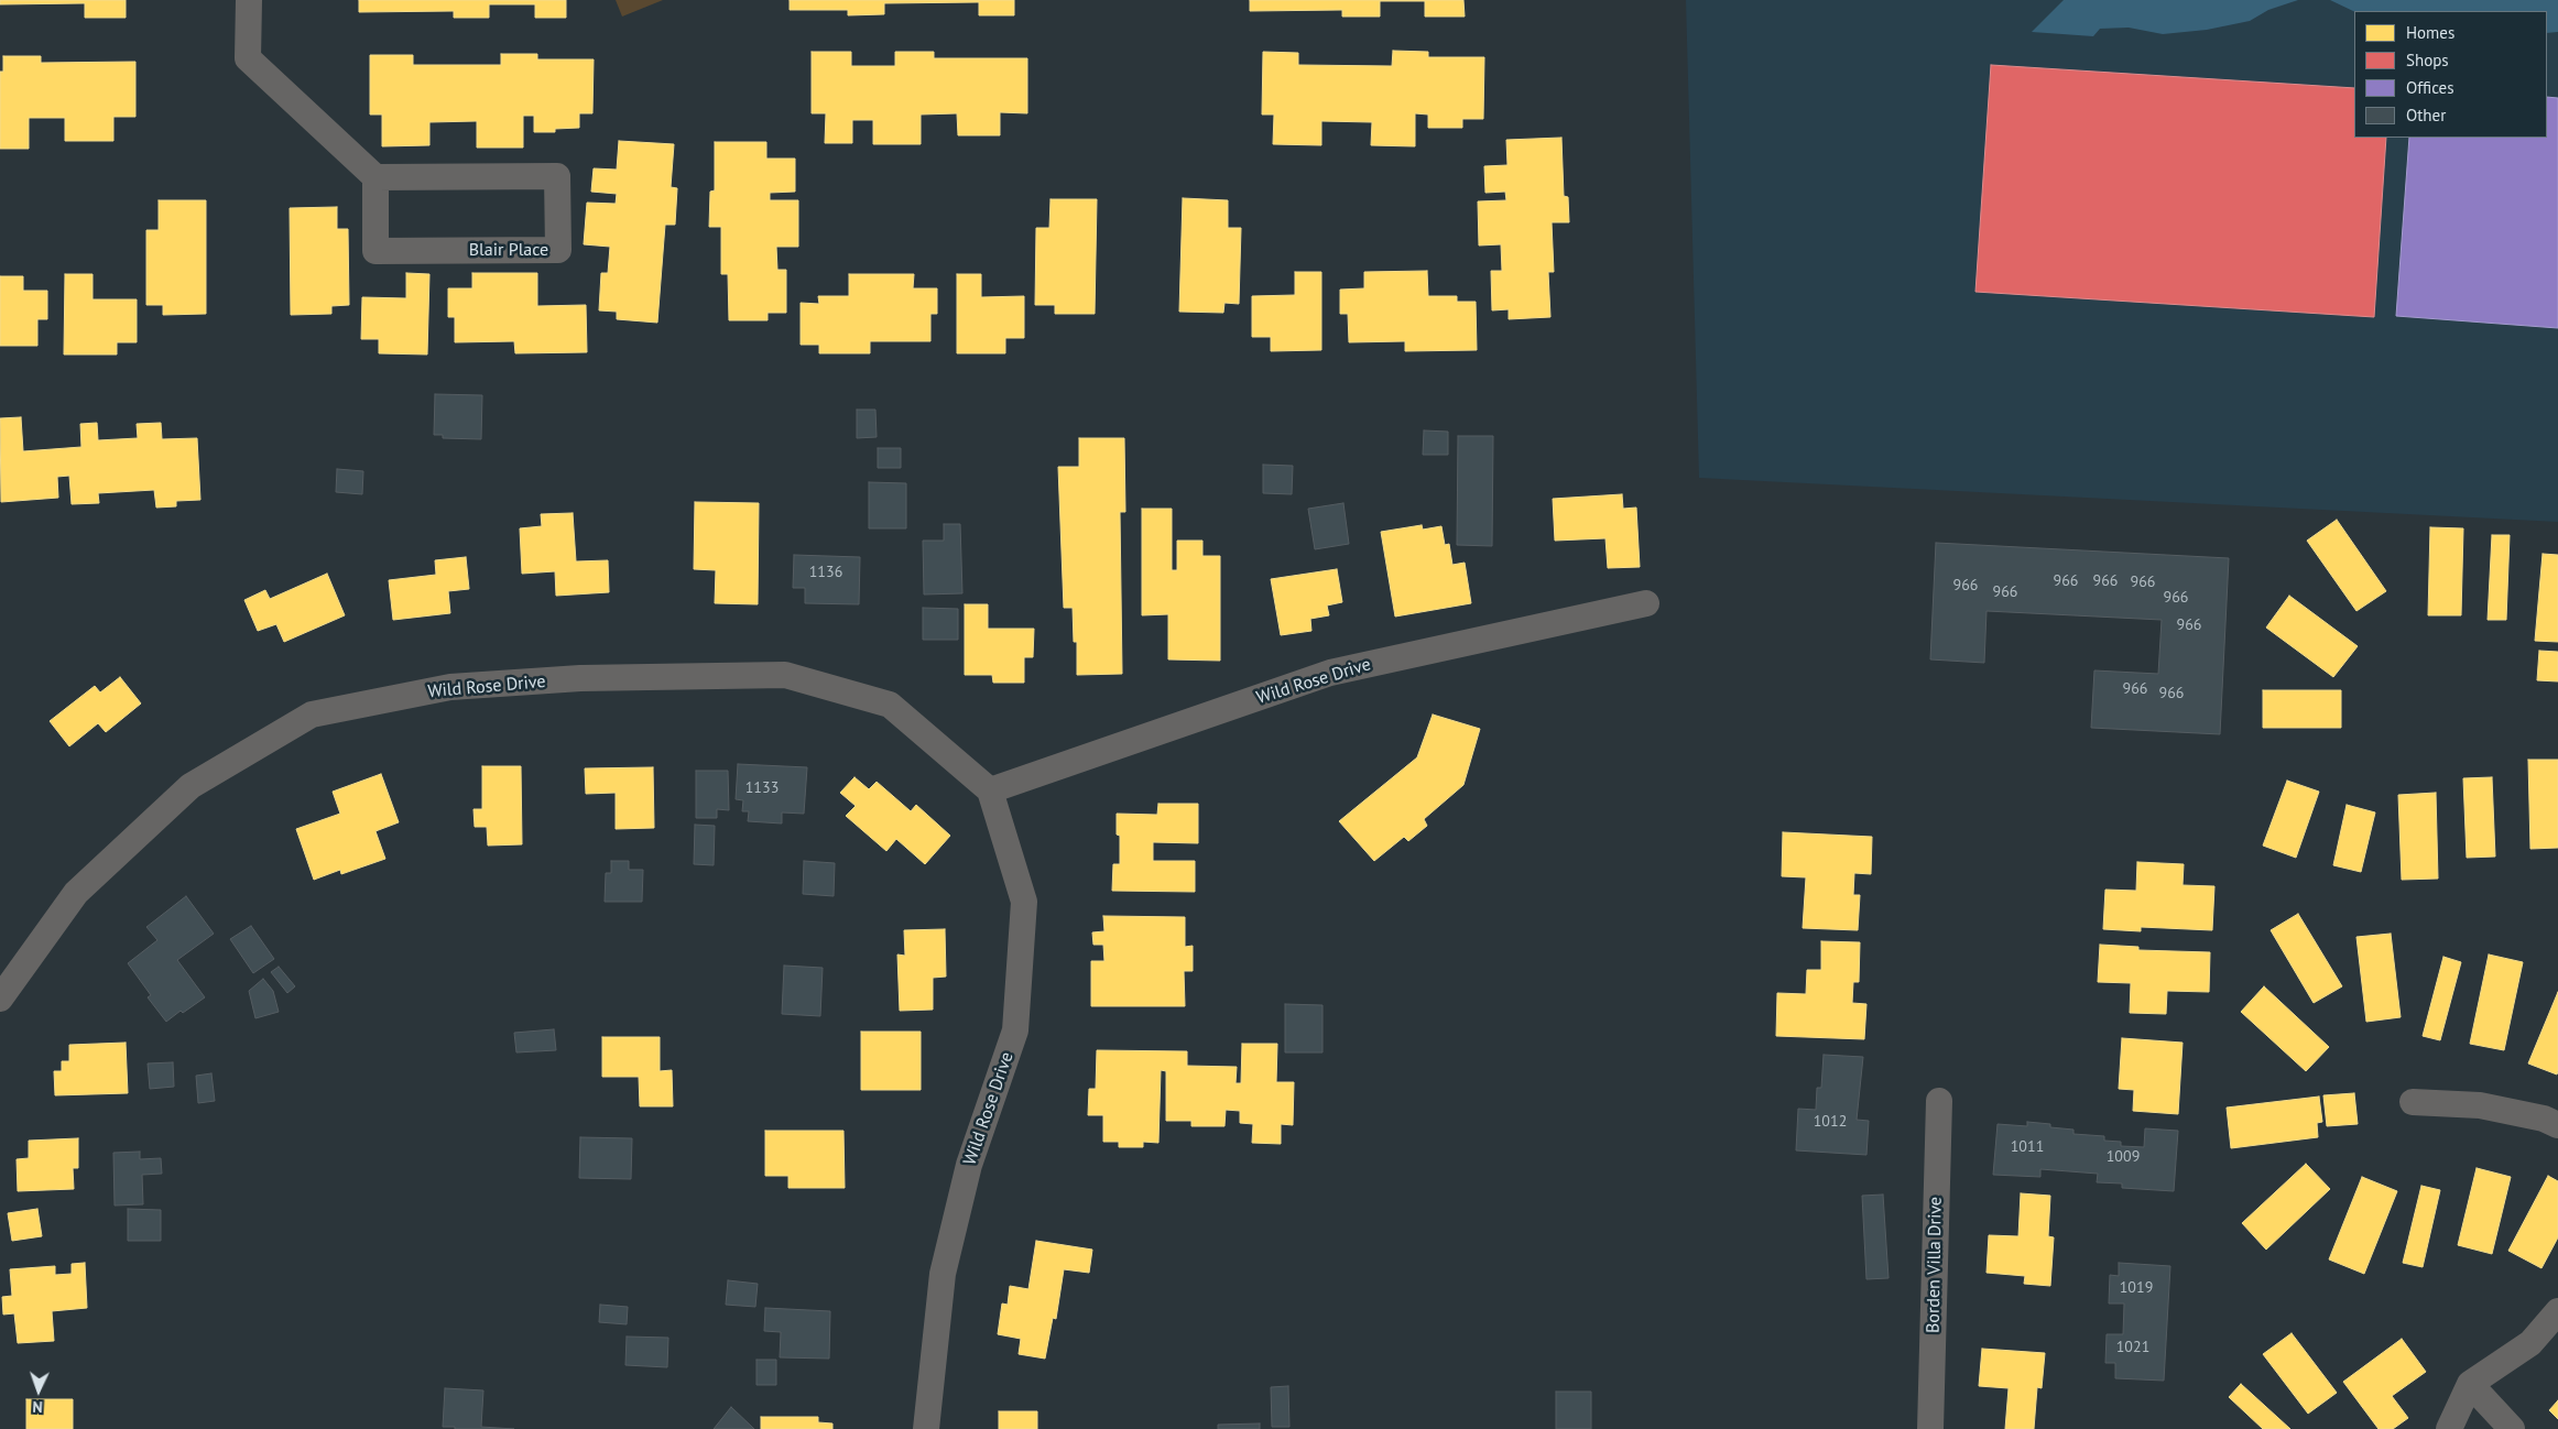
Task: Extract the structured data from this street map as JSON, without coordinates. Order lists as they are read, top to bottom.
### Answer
{
  "streets": {
    "street": ["Blair Place", "Wild Rose Drive", "Borden Villa Drive"]
  },
  "house_numbers": [
    "1136",
    "966",
    "966",
    "966",
    "966",
    "966",
    "966",
    "966",
    "966",
    "966",
    "1133",
    "1012",
    "1011",
    "1009",
    "1019",
    "1021"
  ],
  "legend": [
    "Homes",
    "Shops",
    "Offices",
    "Other"
  ],
  "north": "bottom"
}
